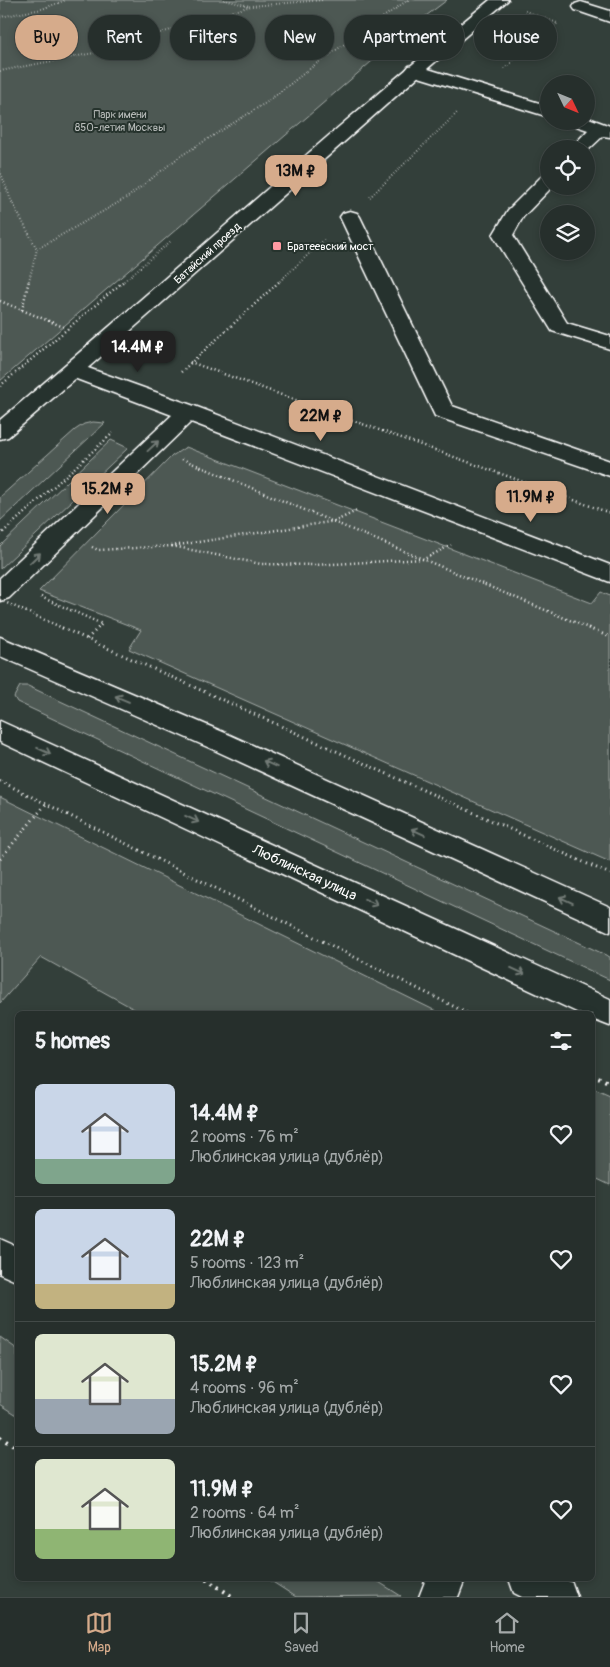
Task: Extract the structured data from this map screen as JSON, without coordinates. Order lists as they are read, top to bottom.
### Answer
{
  "streets": {
    "main road": ["Батайский проезд", "Люблинская улица"]
  },
  "parks": ["Парк имени 850-летия Москвы"],
  "places": {
    "transit": ["Братеевский мост"]
  },
  "north": "bottom right",
  "page": {
    "chip": [
      "Buy",
      "Rent",
      "Filters",
      "New",
      "Apartment",
      "House"
    ],
    "price": [
      "13M ₽",
      "14.4M ₽",
      "22M ₽",
      "15.2M ₽",
      "11.9M ₽"
    ],
    "heading": "5 homes",
    "list": [
      {
        "name": "14.4M ₽",
        "note": "2 rooms · 76 m² · Люблинская улица (дублёр)"
      },
      {
        "name": "22M ₽",
        "note": "5 rooms · 123 m² · Люблинская улица (дублёр)"
      },
      {
        "name": "15.2M ₽",
        "note": "4 rooms · 96 m² · Люблинская улица (дублёр)"
      },
      {
        "name": "11.9M ₽",
        "note": "2 rooms · 64 m² · Люблинская улица (дублёр)"
      }
    ],
    "tabs": ["Map", "Saved", "Home"]
  }
}
